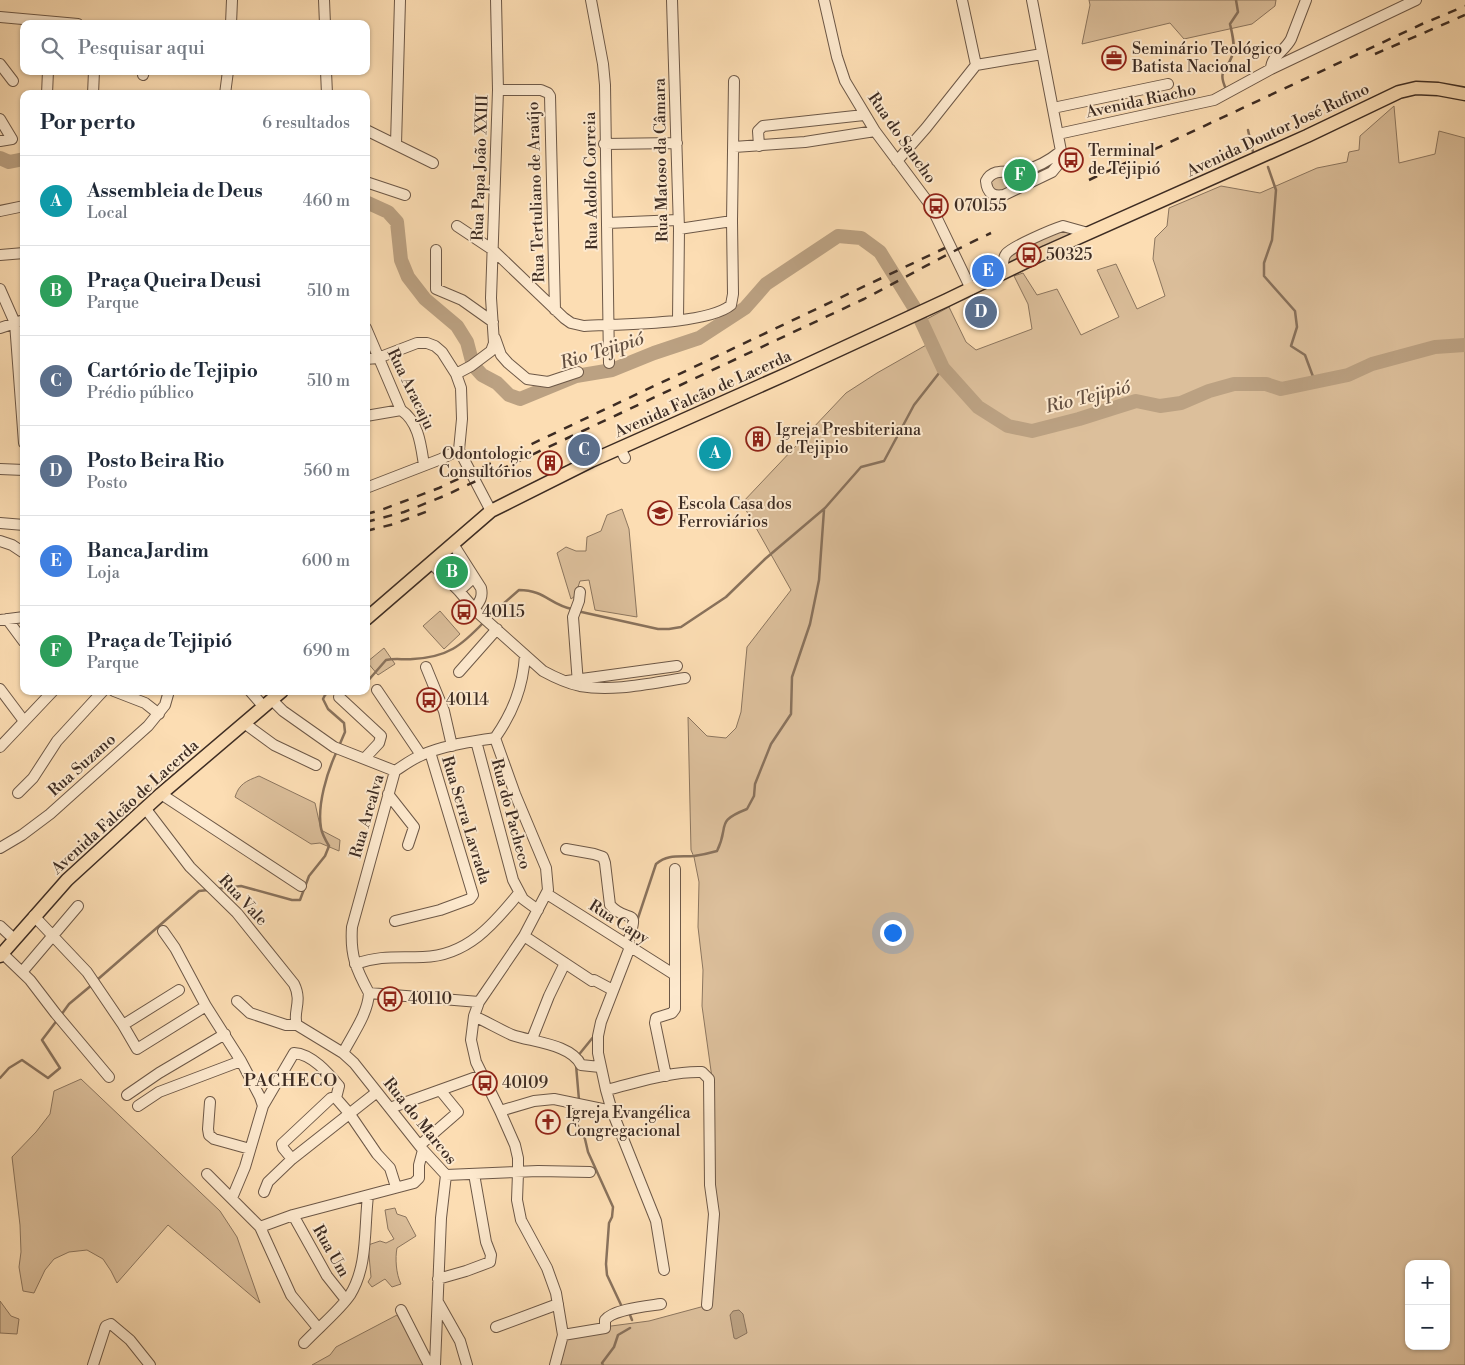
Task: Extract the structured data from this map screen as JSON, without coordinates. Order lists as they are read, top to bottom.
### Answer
{
  "streets": {
    "main road": ["Avenida Doutor José Rufino", "Avenida Falcão de Lacerda"],
    "street": [
      "Avenida Riacho",
      "Rua do Sancho",
      "Rua Matoso da Câmara",
      "Rua Papa João XXIII",
      "Rua Adolfo Correia",
      "Rua Tertuliano de Araújo",
      "Rua Aracaju",
      "Rua Suzano",
      "Rua do Pacheco",
      "Rua Arealva",
      "Rua Serra Lavrada",
      "Rua Vale",
      "Rua Capy",
      "Rua do Marcos",
      "Rua Um"
    ]
  },
  "crossings": [
    ["Avenida Doutor José Rufino", "Rua do Sancho"],
    ["Avenida Doutor José Rufino", "Avenida Falcão de Lacerda"],
    ["Rua Papa João XXIII", "Rua Tertuliano de Araújo"],
    ["Avenida Falcão de Lacerda", "Rua Vale"],
    ["Rua do Pacheco", "Rua Arealva"],
    ["Rua Arealva", "Rua Serra Lavrada"]
  ],
  "districts": ["PACHECO"],
  "water": ["Rio Tejipió"],
  "places": {
    "office": ["Seminário Teológico Batista Nacional"],
    "bus stop": [
      "Terminal de Tejipió",
      "070155",
      "50325",
      "40115",
      "40114",
      "40110",
      "40109"
    ],
    "building": ["Igreja Presbiteriana de Tejipio", "Odontologic Consultórios"],
    "school or university": ["Escola Casa dos Ferroviários"],
    "church": ["Igreja Evangélica Congregacional"]
  },
  "page": {
    "search": "Pesquisar aqui",
    "heading": ["Por perto", "6 resultados"],
    "list": [
      {
        "mark": "A",
        "name": "Assembleia de Deus",
        "note": "Local",
        "value": "460 m"
      },
      {
        "mark": "B",
        "name": "Praça Queira Deusi",
        "note": "Parque",
        "value": "510 m"
      },
      {
        "mark": "C",
        "name": "Cartório de Tejipio",
        "note": "Prédio público",
        "value": "510 m"
      },
      {
        "mark": "D",
        "name": "Posto Beira Rio",
        "note": "Posto",
        "value": "560 m"
      },
      {
        "mark": "E",
        "name": "Banca Jardim",
        "note": "Loja",
        "value": "600 m"
      },
      {
        "mark": "F",
        "name": "Praça de Tejipió",
        "note": "Parque",
        "value": "690 m"
      }
    ],
    "pins": [
      "F",
      "E",
      "D",
      "C",
      "A",
      "B"
    ],
    "map_buttons": ["+", "−"]
  }
}
